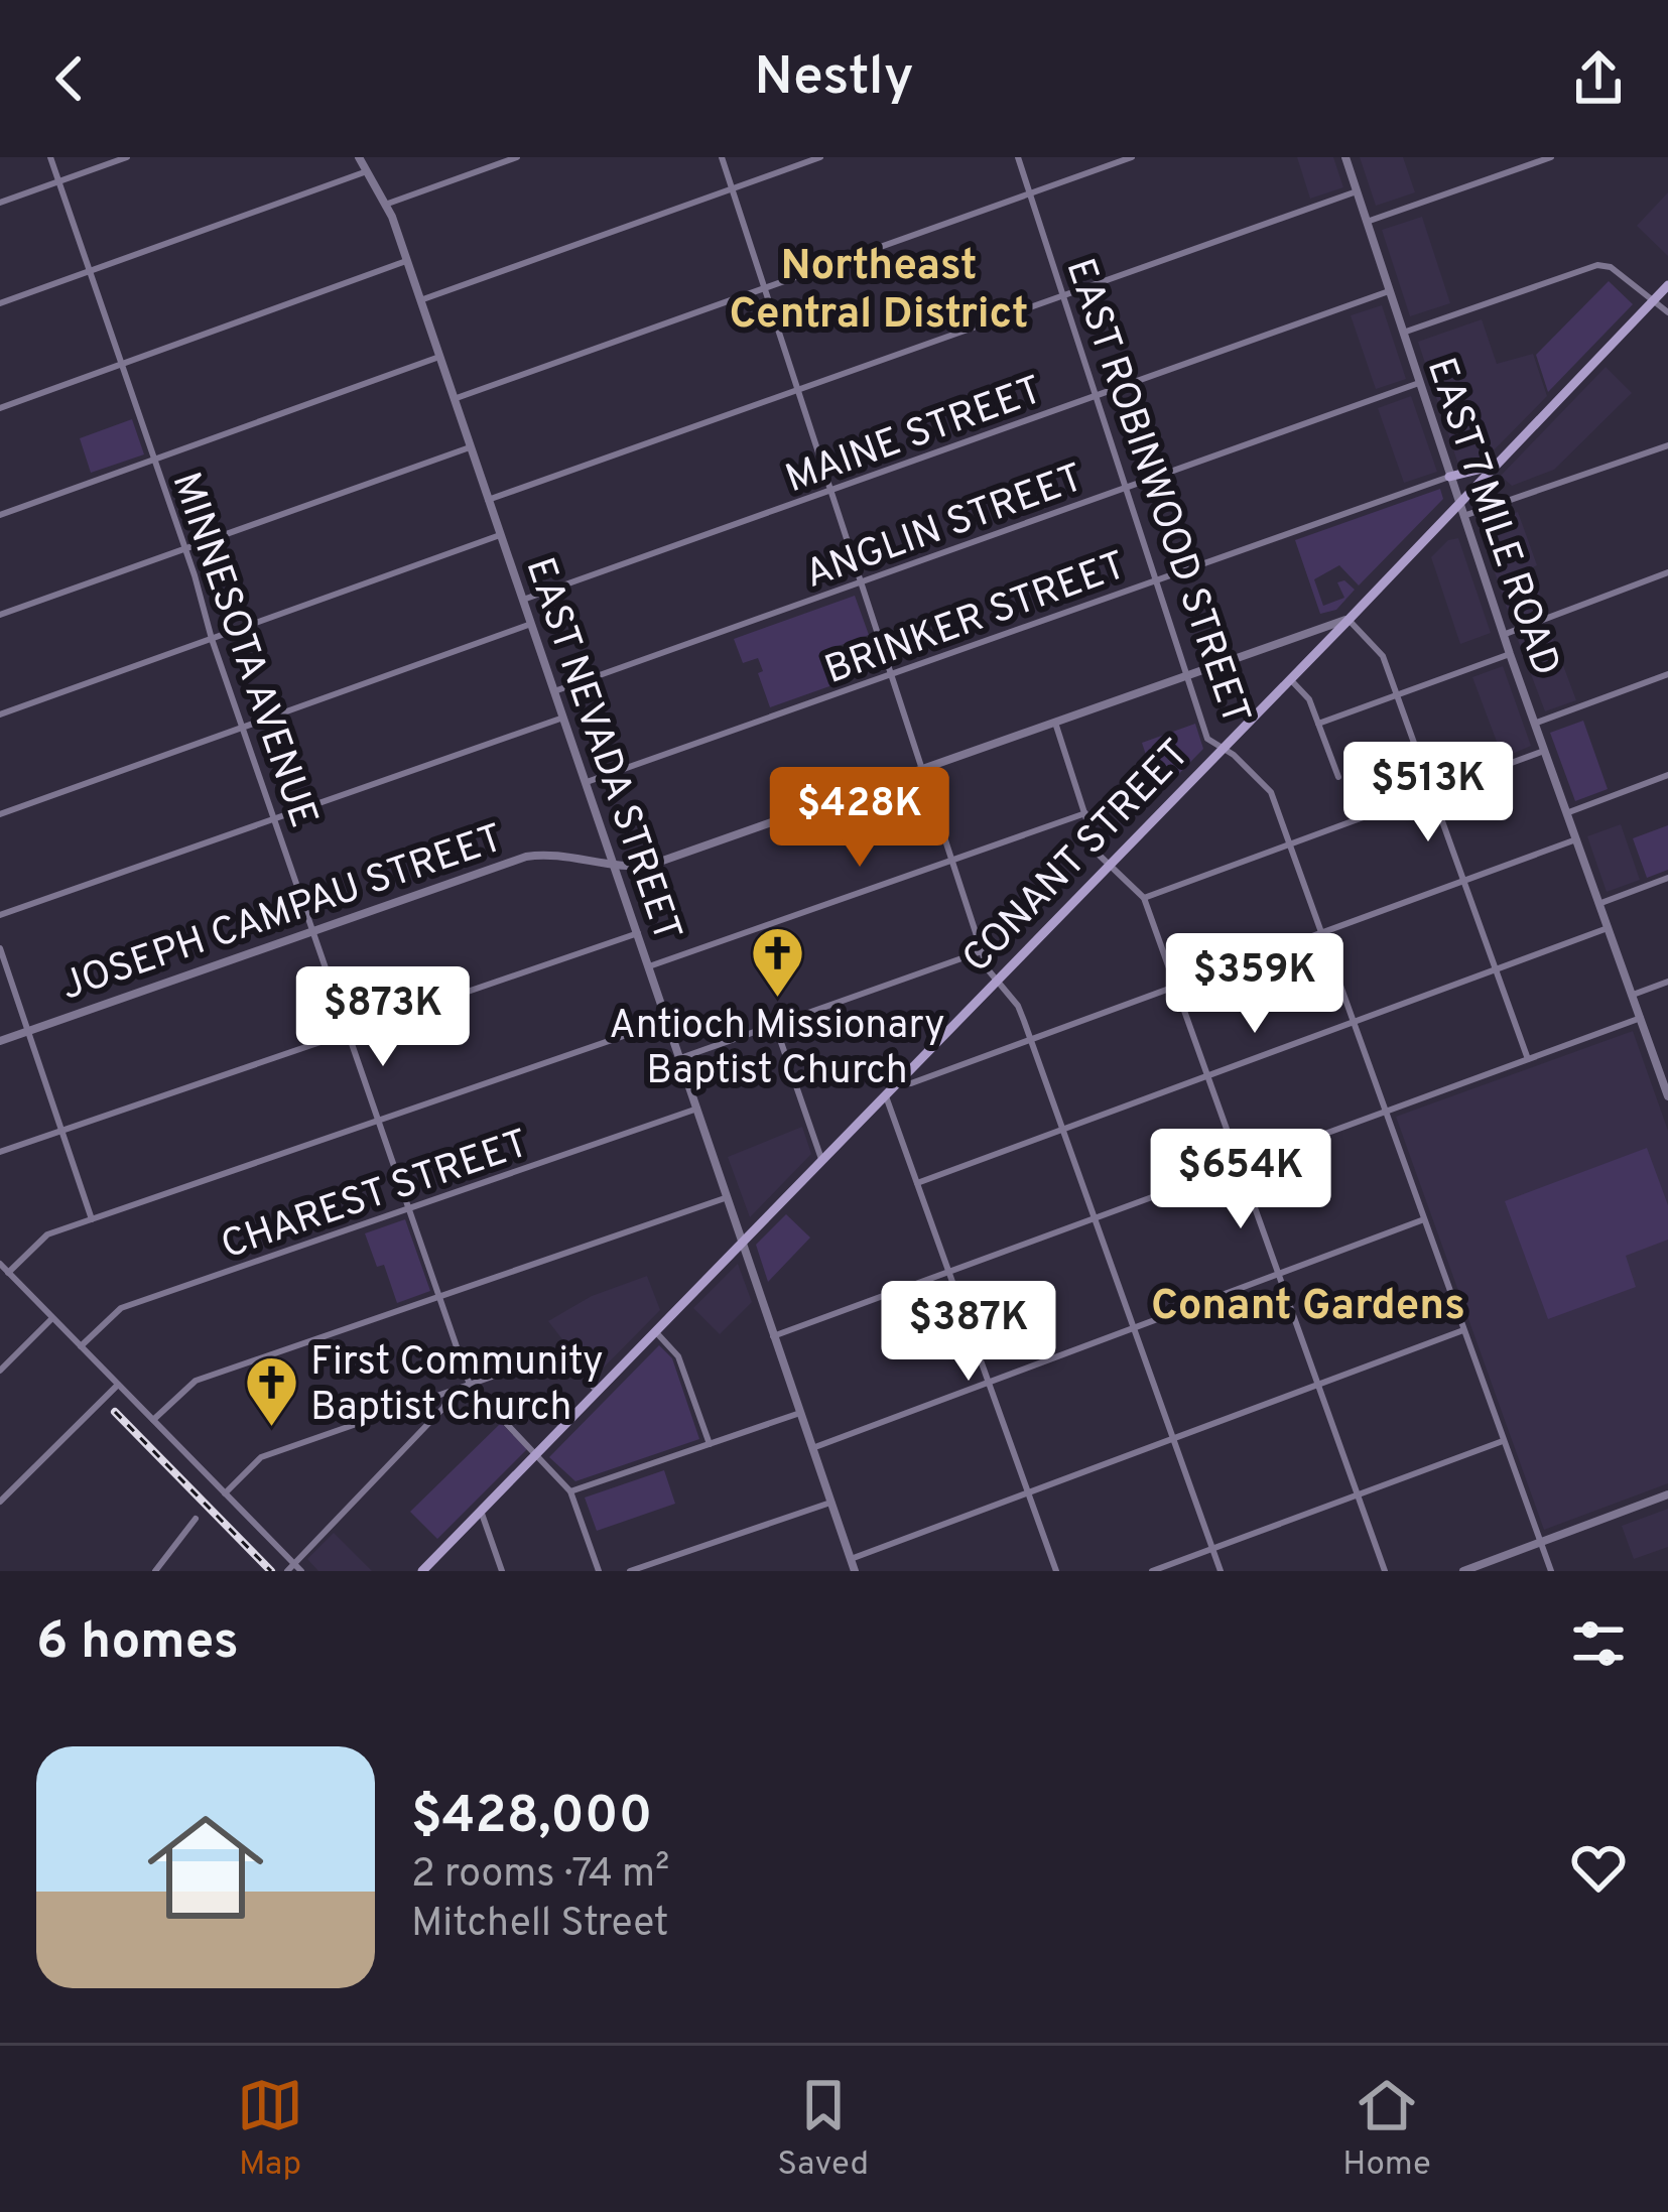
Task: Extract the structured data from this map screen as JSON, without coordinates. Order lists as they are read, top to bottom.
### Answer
{
  "streets": {
    "main road": ["CONANT STREET"],
    "street": [
      "MAINE STREET",
      "EAST ROBINWOOD STREET",
      "EAST 7 MILE ROAD",
      "ANGLIN STREET",
      "BRINKER STREET",
      "MINNESOTA AVENUE",
      "EAST NEVADA STREET",
      "JOSEPH CAMPAU STREET",
      "CHAREST STREET"
    ]
  },
  "crossings": [
    ["MAINE STREET", "EAST ROBINWOOD STREET"],
    ["MAINE STREET", "EAST 7 MILE ROAD"],
    ["MAINE STREET", "EAST NEVADA STREET"],
    ["EAST ROBINWOOD STREET", "ANGLIN STREET"],
    ["EAST ROBINWOOD STREET", "BRINKER STREET"],
    ["EAST ROBINWOOD STREET", "CONANT STREET"],
    ["EAST ROBINWOOD STREET", "JOSEPH CAMPAU STREET"],
    ["EAST 7 MILE ROAD", "ANGLIN STREET"],
    ["EAST 7 MILE ROAD", "BRINKER STREET"],
    ["EAST 7 MILE ROAD", "CONANT STREET"],
    ["ANGLIN STREET", "EAST NEVADA STREET"],
    ["BRINKER STREET", "EAST NEVADA STREET"],
    ["MINNESOTA AVENUE", "JOSEPH CAMPAU STREET"],
    ["MINNESOTA AVENUE", "CHAREST STREET"],
    ["EAST NEVADA STREET", "CONANT STREET"],
    ["EAST NEVADA STREET", "JOSEPH CAMPAU STREET"],
    ["EAST NEVADA STREET", "CHAREST STREET"],
    ["CONANT STREET", "JOSEPH CAMPAU STREET"]
  ],
  "districts": ["Northeast Central District", "Conant Gardens"],
  "places": {
    "church": ["Antioch Missionary Baptist Church", "First Community Baptist Church"]
  },
  "page": {
    "header": "Nestly",
    "price": [
      "$513K",
      "$428K",
      "$359K",
      "$873K",
      "$654K",
      "$387K"
    ],
    "heading": "6 homes",
    "list": [
      {
        "name": "$428,000",
        "note": "2 rooms · 74 m² · Mitchell Street"
      }
    ],
    "tabs": ["Map", "Saved", "Home"]
  }
}
